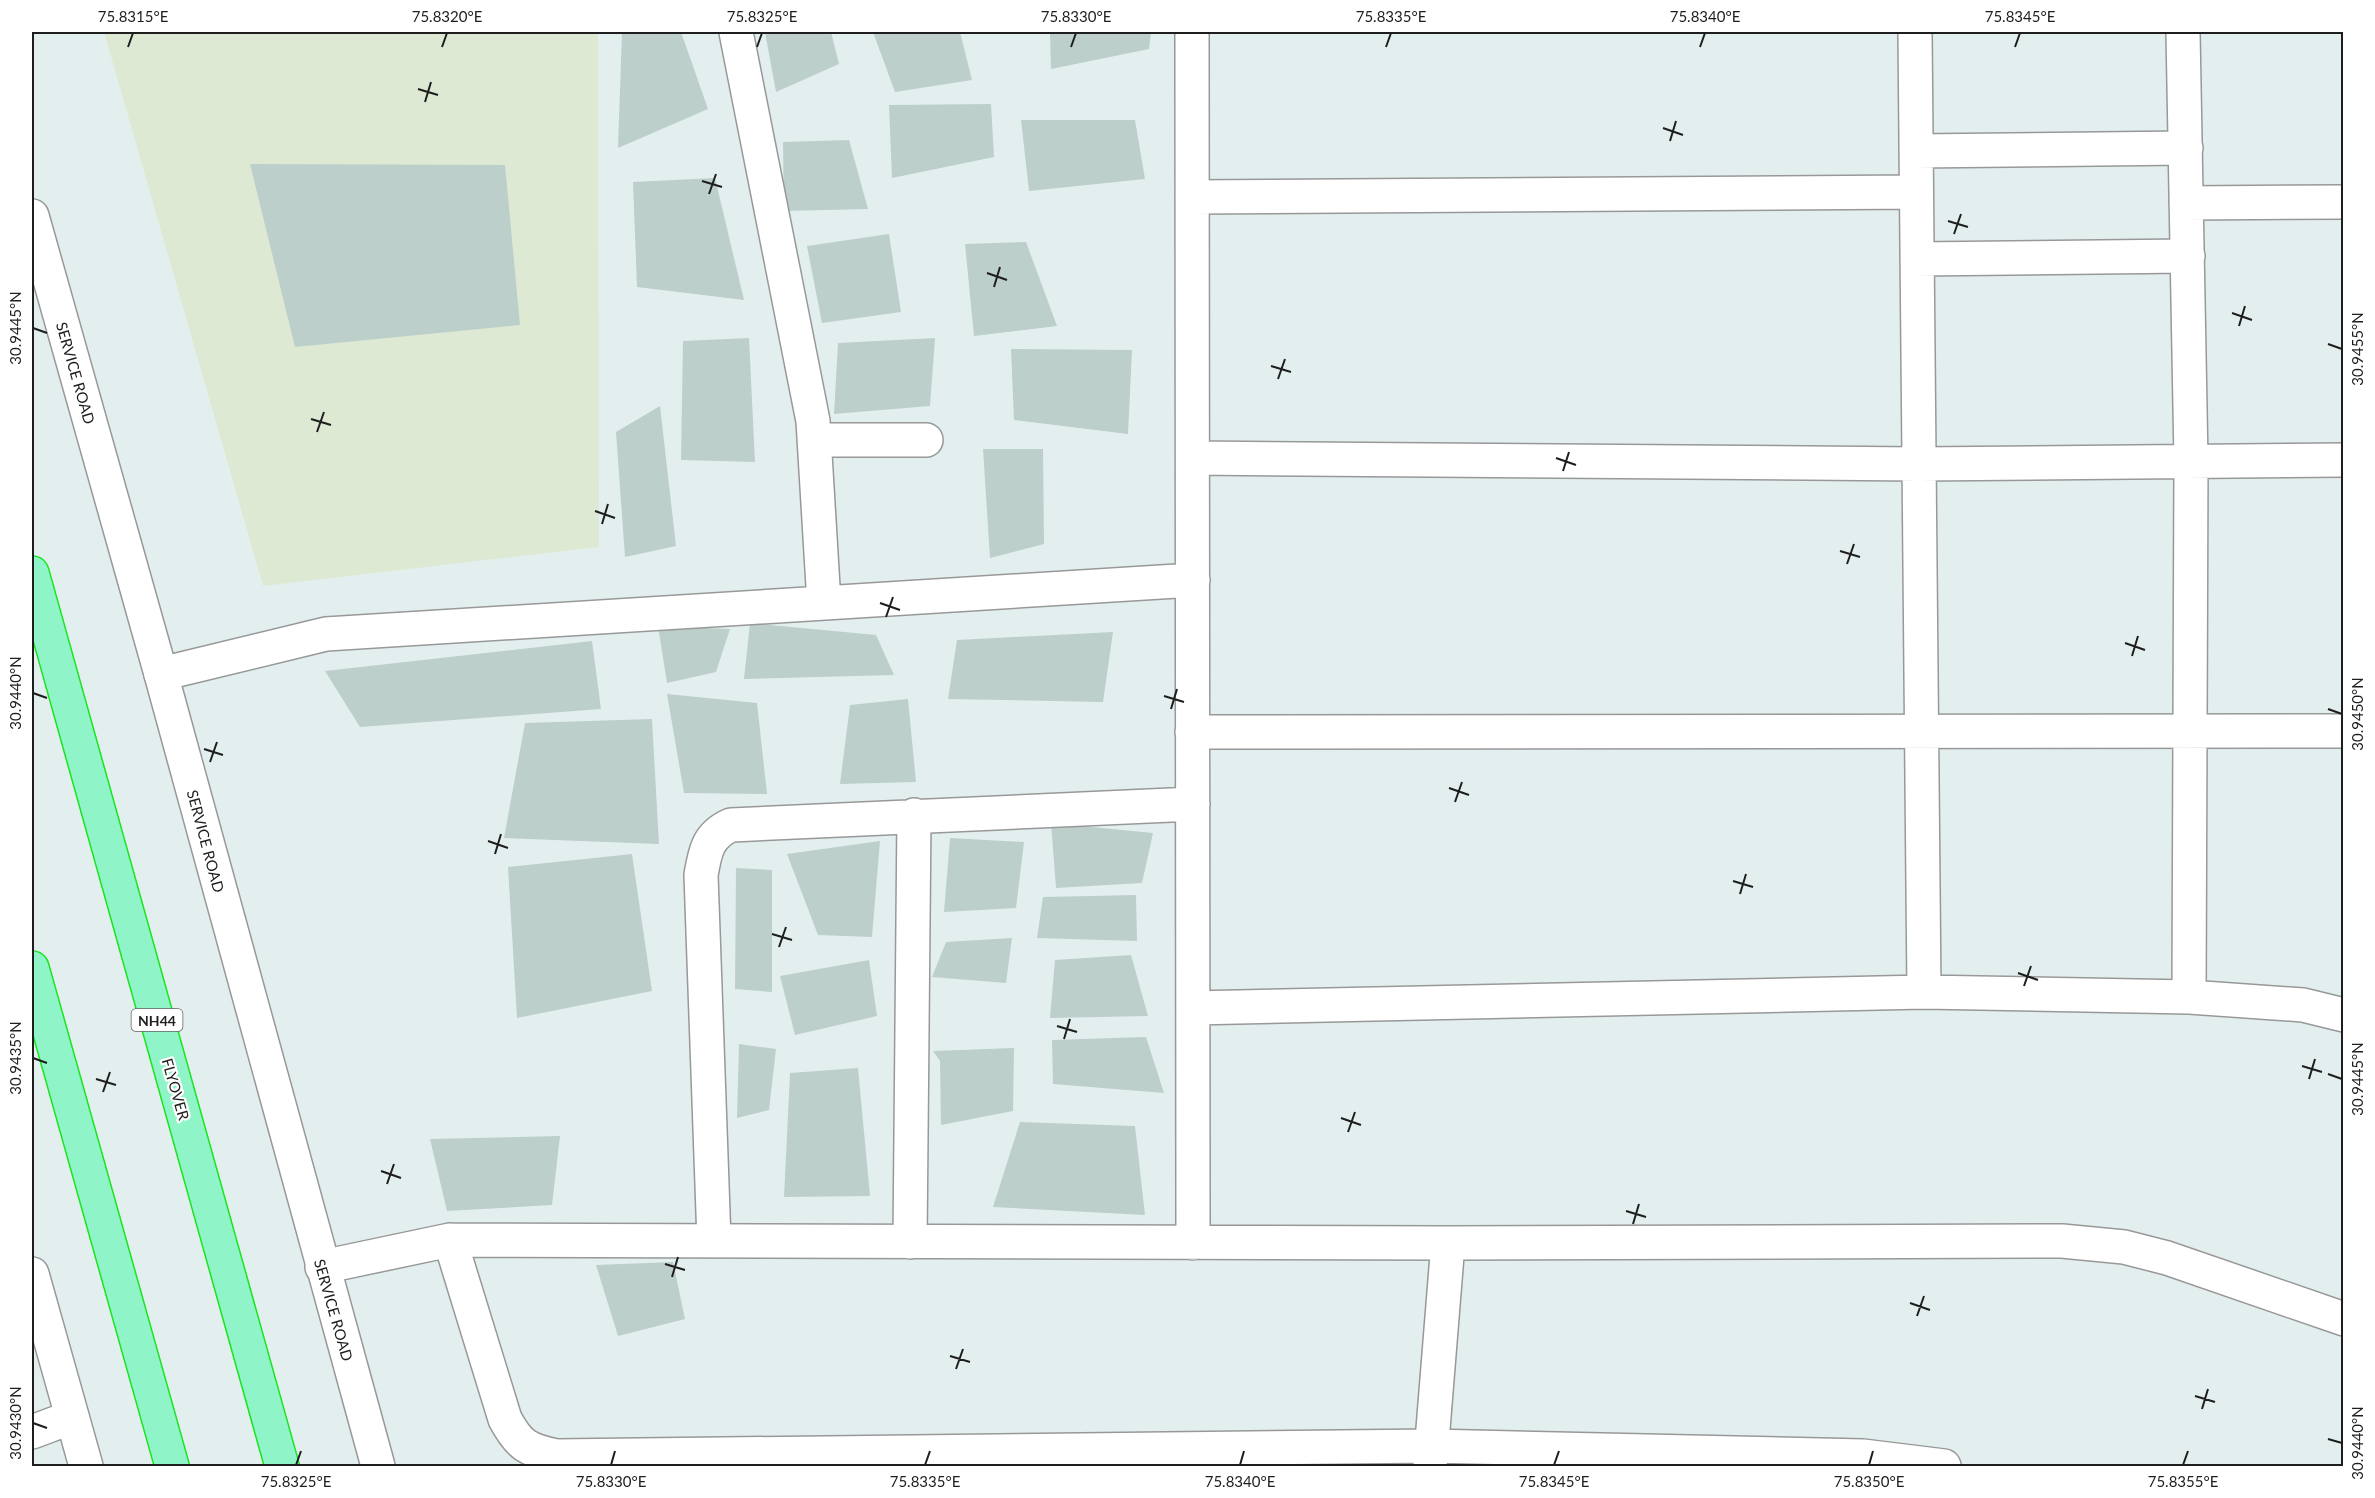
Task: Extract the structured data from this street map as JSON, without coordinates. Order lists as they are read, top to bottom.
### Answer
{
  "streets": {
    "highway": ["NH44", "FLYOVER"],
    "street": ["SERVICE ROAD"]
  },
  "coordinates": [
    "75.8315°E",
    "75.8320°E",
    "75.8325°E",
    "75.8330°E",
    "75.8335°E",
    "75.8340°E",
    "75.8345°E",
    "30.9445°N",
    "30.9455°N",
    "30.9440°N",
    "30.9450°N",
    "30.9435°N",
    "30.9430°N",
    "75.8350°E",
    "75.8355°E"
  ]
}
